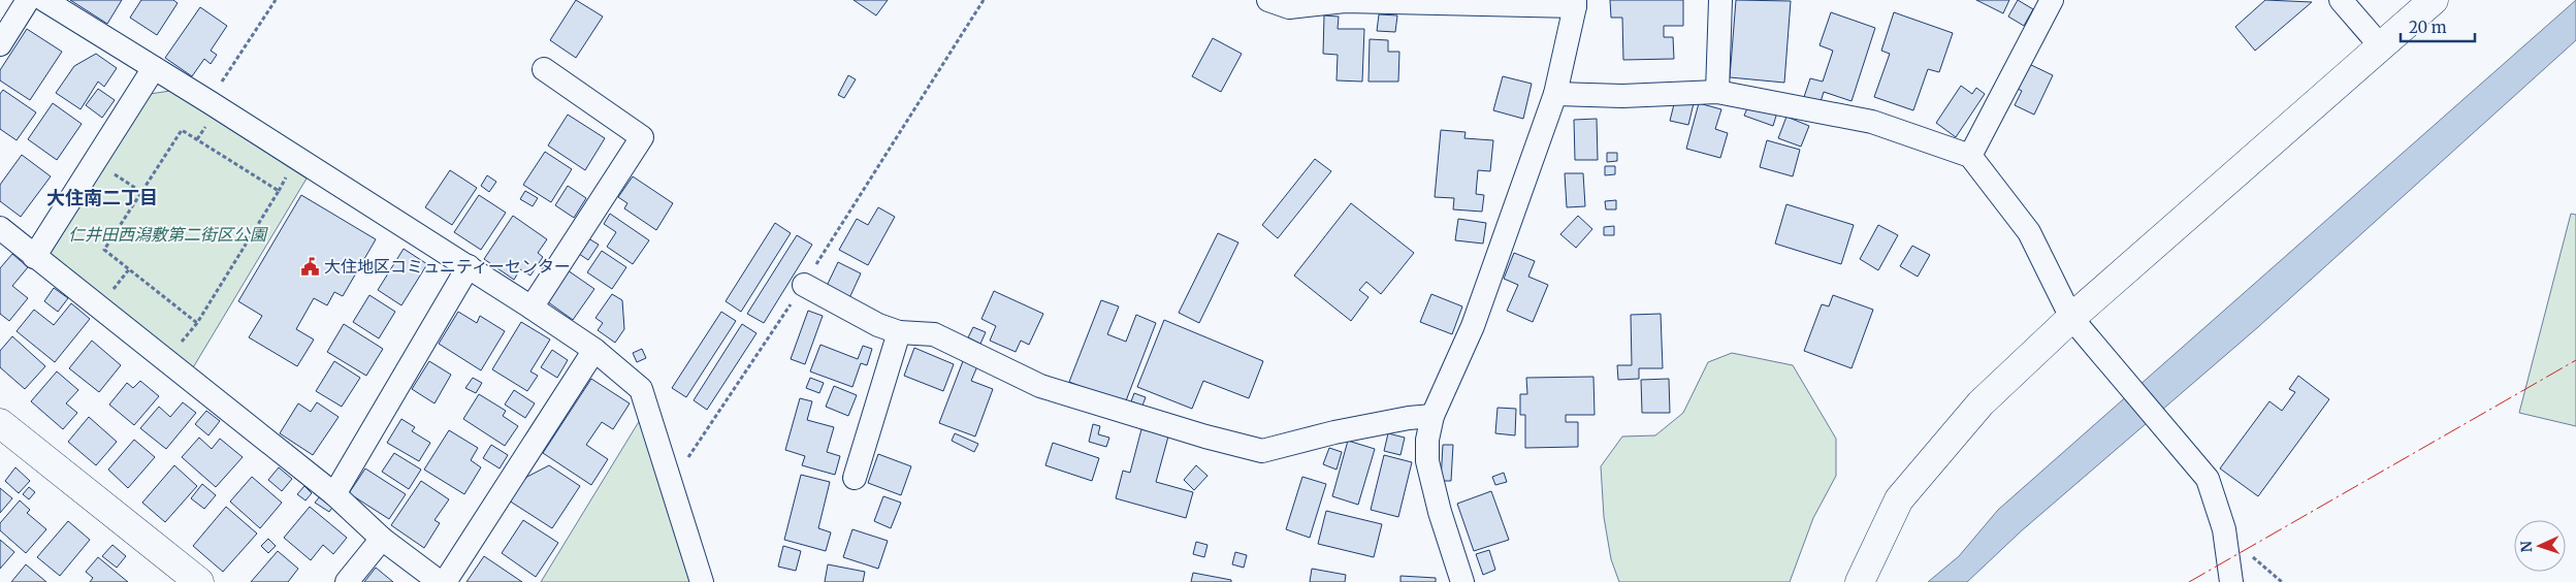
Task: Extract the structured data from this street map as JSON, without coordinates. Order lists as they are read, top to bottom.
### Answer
{
  "districts": ["大住南二丁目"],
  "parks": ["仁井田西潟敷第二街区公園"],
  "places": {
    "public building": ["大住地区コミュニティーセンター"]
  },
  "scale_bar": "20 m",
  "north": "left"
}
